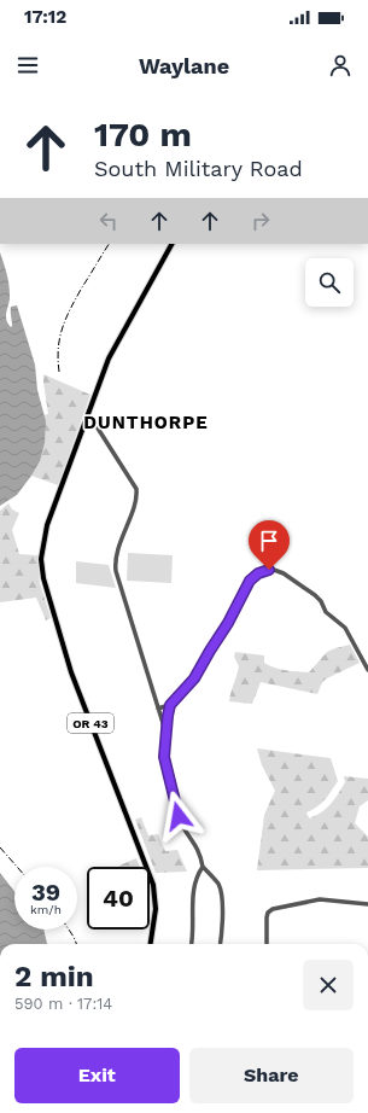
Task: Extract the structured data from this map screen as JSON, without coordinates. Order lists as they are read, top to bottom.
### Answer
{
  "streets": {
    "main road": ["OR 43"]
  },
  "districts": ["DUNTHORPE"],
  "page": {
    "status": "17:12",
    "header": "Waylane",
    "turn": ["170 m", "South Military Road"],
    "speed": "39 km/h",
    "limit": "40",
    "heading": ["2 min", "590 m · 17:14"],
    "buttons": ["Exit", "Share"]
  }
}
